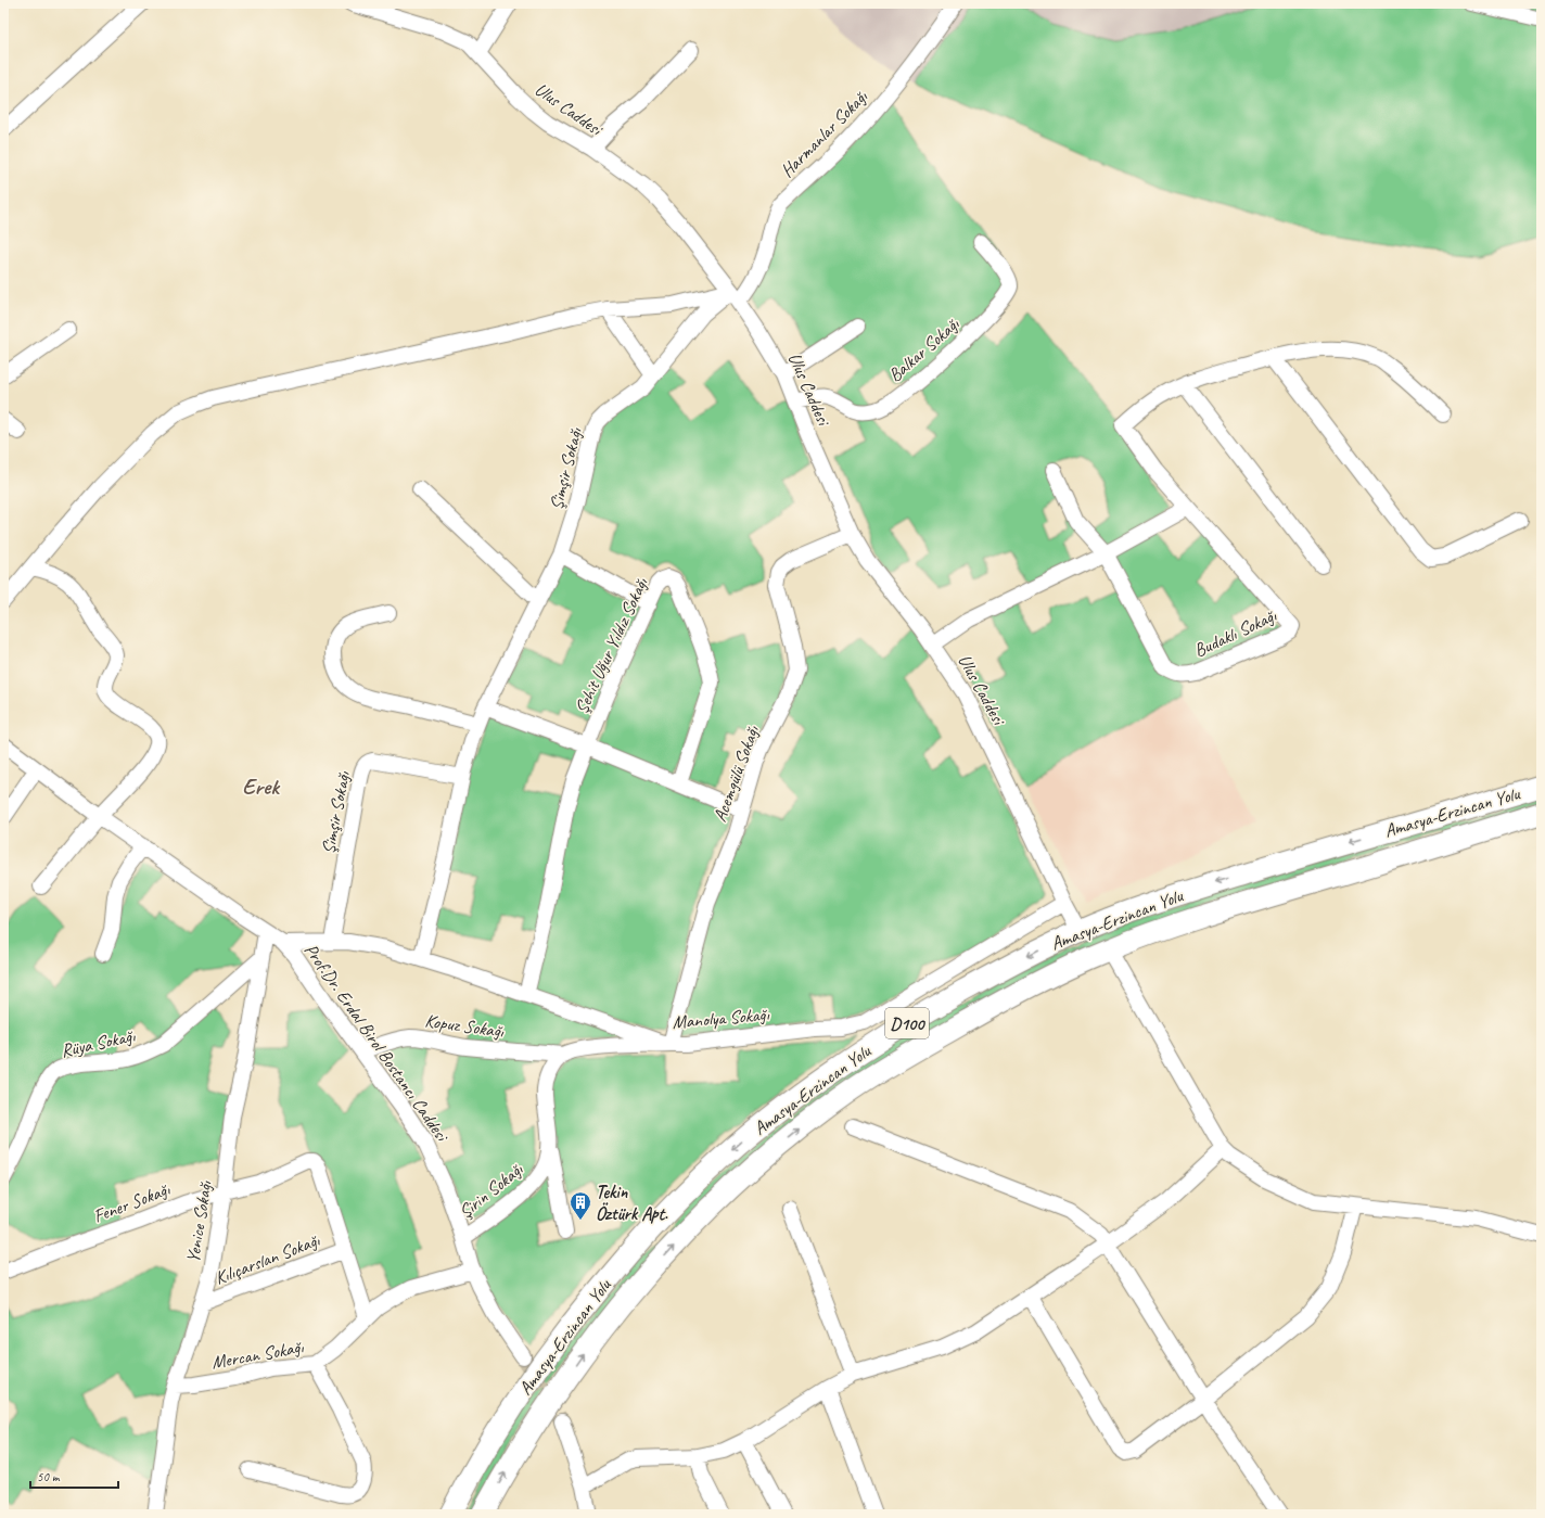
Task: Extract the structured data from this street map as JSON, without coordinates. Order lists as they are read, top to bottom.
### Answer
{
  "streets": {
    "highway": ["Amasya-Erzincan Yolu", "D100"],
    "street": [
      "Ulus Caddesi",
      "Harmanlar Sokağı",
      "Balkar Sokağı",
      "Şimşir Sokağı",
      "Budaklı Sokağı",
      "Şehit Uğur Yıldız Sokağı",
      "Acemgülü Sokağı",
      "Manolya Sokağı",
      "Kopuz Sokağı",
      "Prof.Dr. Erdal Birol Bostancı Caddesi",
      "Rüya Sokağı",
      "Şirin Sokağı",
      "Fener Sokağı",
      "Yenice Sokağı",
      "Kılıçarslan Sokağı",
      "Mercan Sokağı"
    ]
  },
  "crossings": [
    ["Ulus Caddesi", "Harmanlar Sokağı"],
    ["Ulus Caddesi", "Balkar Sokağı"],
    ["Ulus Caddesi", "Şimşir Sokağı"],
    ["Ulus Caddesi", "Acemgülü Sokağı"],
    ["Ulus Caddesi", "Amasya-Erzincan Yolu"],
    ["Ulus Caddesi", "Manolya Sokağı"],
    ["Harmanlar Sokağı", "Şimşir Sokağı"],
    ["Şimşir Sokağı", "Manolya Sokağı"],
    ["Şehit Uğur Yıldız Sokağı", "Manolya Sokağı"],
    ["Acemgülü Sokağı", "Manolya Sokağı"],
    ["Manolya Sokağı", "Prof.Dr. Erdal Birol Bostancı Caddesi"],
    ["Kopuz Sokağı", "Prof.Dr. Erdal Birol Bostancı Caddesi"],
    ["Kopuz Sokağı", "Şirin Sokağı"],
    ["Prof.Dr. Erdal Birol Bostancı Caddesi", "Şirin Sokağı"],
    ["Prof.Dr. Erdal Birol Bostancı Caddesi", "Yenice Sokağı"],
    ["Prof.Dr. Erdal Birol Bostancı Caddesi", "Mercan Sokağı"],
    ["Rüya Sokağı", "Yenice Sokağı"],
    ["Fener Sokağı", "Yenice Sokağı"],
    ["Fener Sokağı", "Kılıçarslan Sokağı"],
    ["Fener Sokağı", "Mercan Sokağı"],
    ["Yenice Sokağı", "Kılıçarslan Sokağı"],
    ["Yenice Sokağı", "Mercan Sokağı"]
  ],
  "districts": ["Erek"],
  "places": {
    "building": ["Tekin Öztürk Apt."]
  },
  "scale_bar": "50 m"
}
